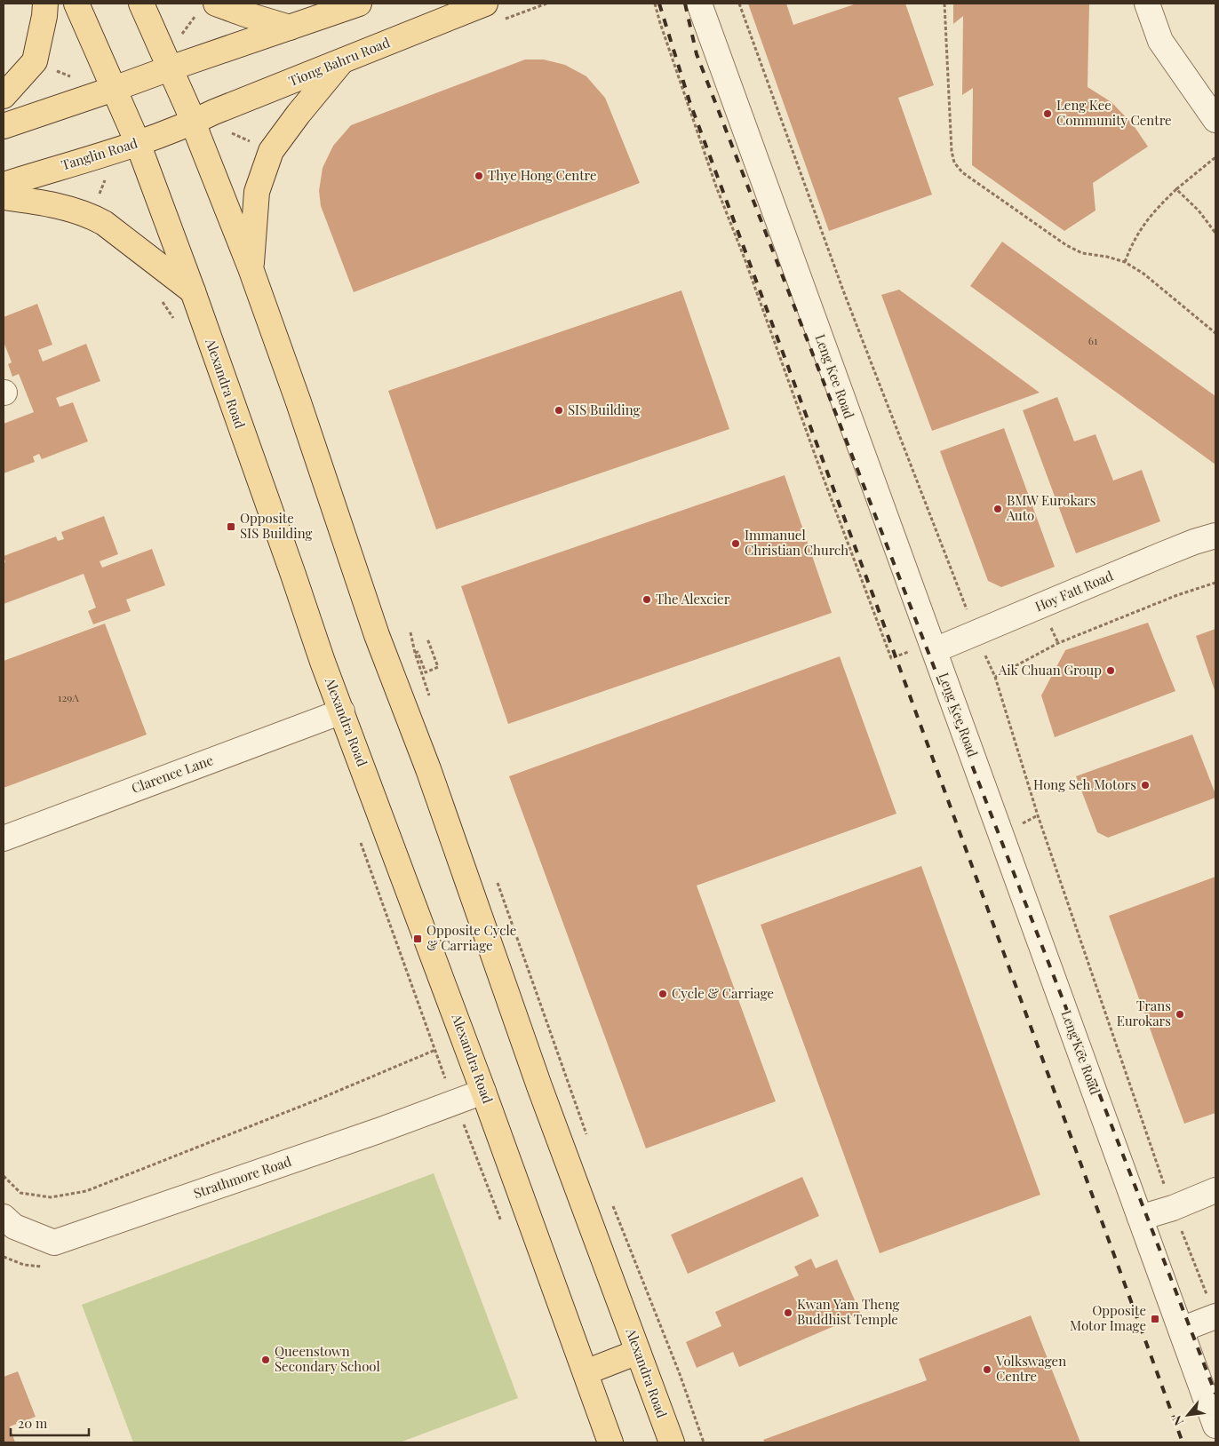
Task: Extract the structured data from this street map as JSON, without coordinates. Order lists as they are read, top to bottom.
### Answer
{
  "streets": {
    "main road": ["Tiong Bahru Road", "Tanglin Road", "Alexandra Road"],
    "street": [
      "Leng Kee Road",
      "Hoy Fatt Road",
      "Clarence Lane",
      "Strathmore Road"
    ]
  },
  "crossings": [
    ["Tiong Bahru Road", "Tanglin Road"],
    ["Tiong Bahru Road", "Alexandra Road"],
    ["Tanglin Road", "Alexandra Road"],
    ["Leng Kee Road", "Hoy Fatt Road"],
    ["Alexandra Road", "Clarence Lane"],
    ["Alexandra Road", "Strathmore Road"]
  ],
  "places": {
    "other": [
      "Leng Kee Community Centre",
      "Thye Hong Centre",
      "SIS Building",
      "BMW Eurokars Auto",
      "Immanuel Christian Church",
      "The Alexcier",
      "Aik Chuan Group",
      "Hong Seh Motors",
      "Cycle & Carriage",
      "Trans Eurokars",
      "Kwan Yam Theng Buddhist Temple",
      "Queenstown Secondary School",
      "Volkswagen Centre"
    ],
    "transit": ["Opposite SIS Building", "Opposite Cycle & Carriage", "Opposite Motor Image"]
  },
  "house_numbers": ["61", "129A"],
  "scale_bar": "20 m",
  "north": "bottom left"
}
